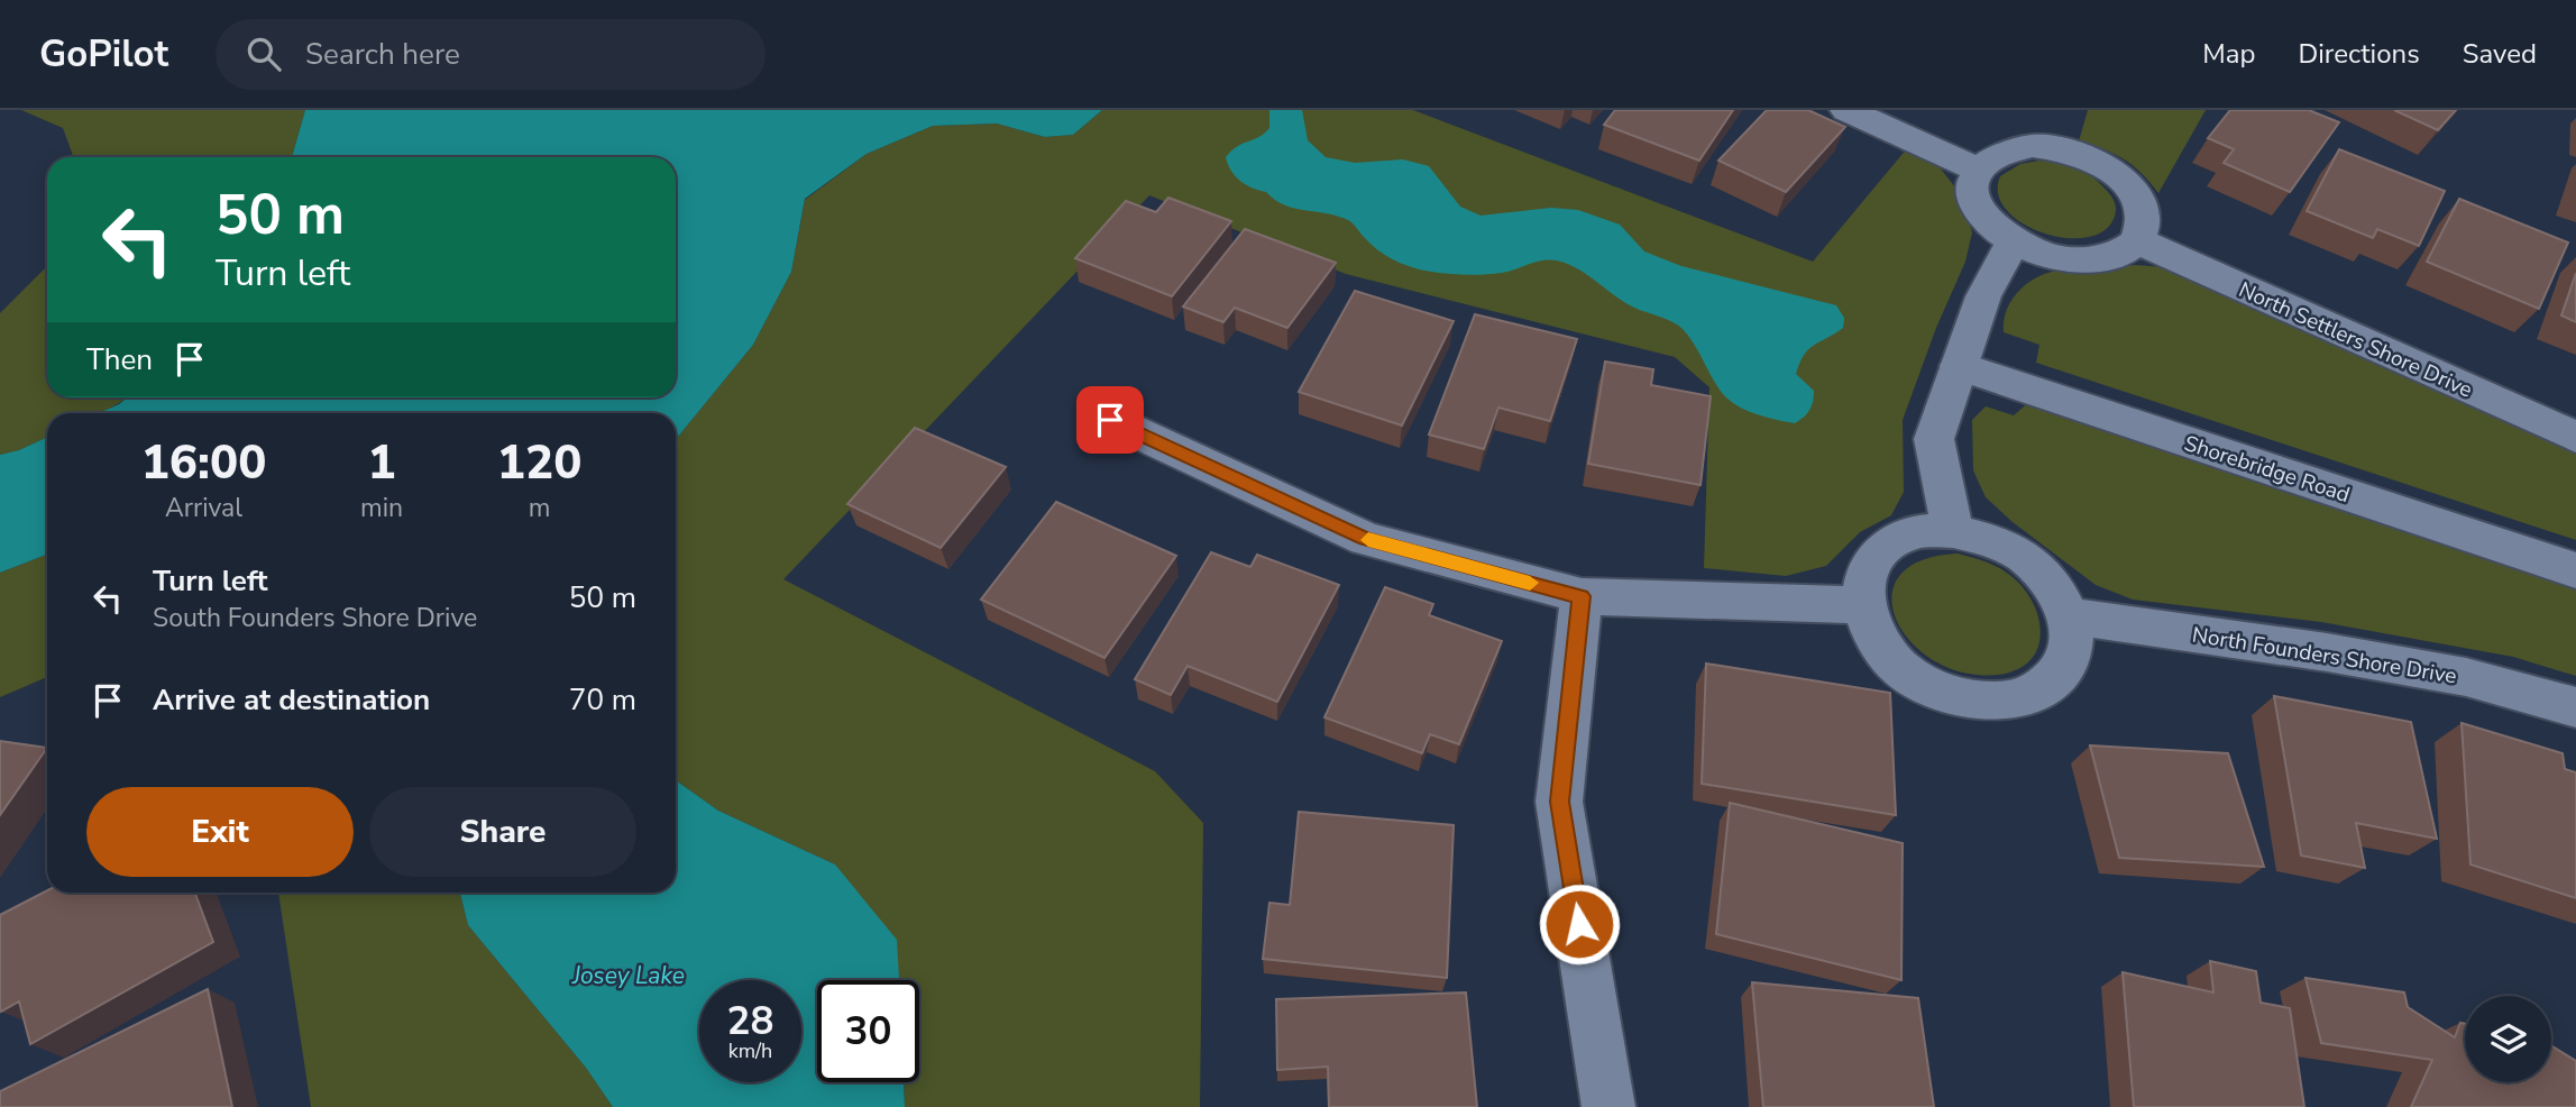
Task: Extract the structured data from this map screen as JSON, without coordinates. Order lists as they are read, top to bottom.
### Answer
{
  "streets": {
    "street": ["North Settlers Shore Drive", "Shorebridge Road", "North Founders Shore Drive"]
  },
  "water": ["Josey Lake"],
  "page": {
    "header": "GoPilot",
    "search": "Search here",
    "nav": ["Map", "Directions", "Saved"],
    "turn": ["50 m", "Turn left"],
    "then": "Then",
    "eta": [
      "16:00",
      "Arrival",
      "1",
      "min",
      "120",
      "m"
    ],
    "list": [
      {
        "name": "Turn left",
        "note": "South Founders Shore Drive",
        "value": "50 m"
      },
      {
        "name": "Arrive at destination",
        "value": "70 m"
      }
    ],
    "buttons": ["Exit", "Share"],
    "speed": "28 km/h",
    "limit": "30"
  }
}
